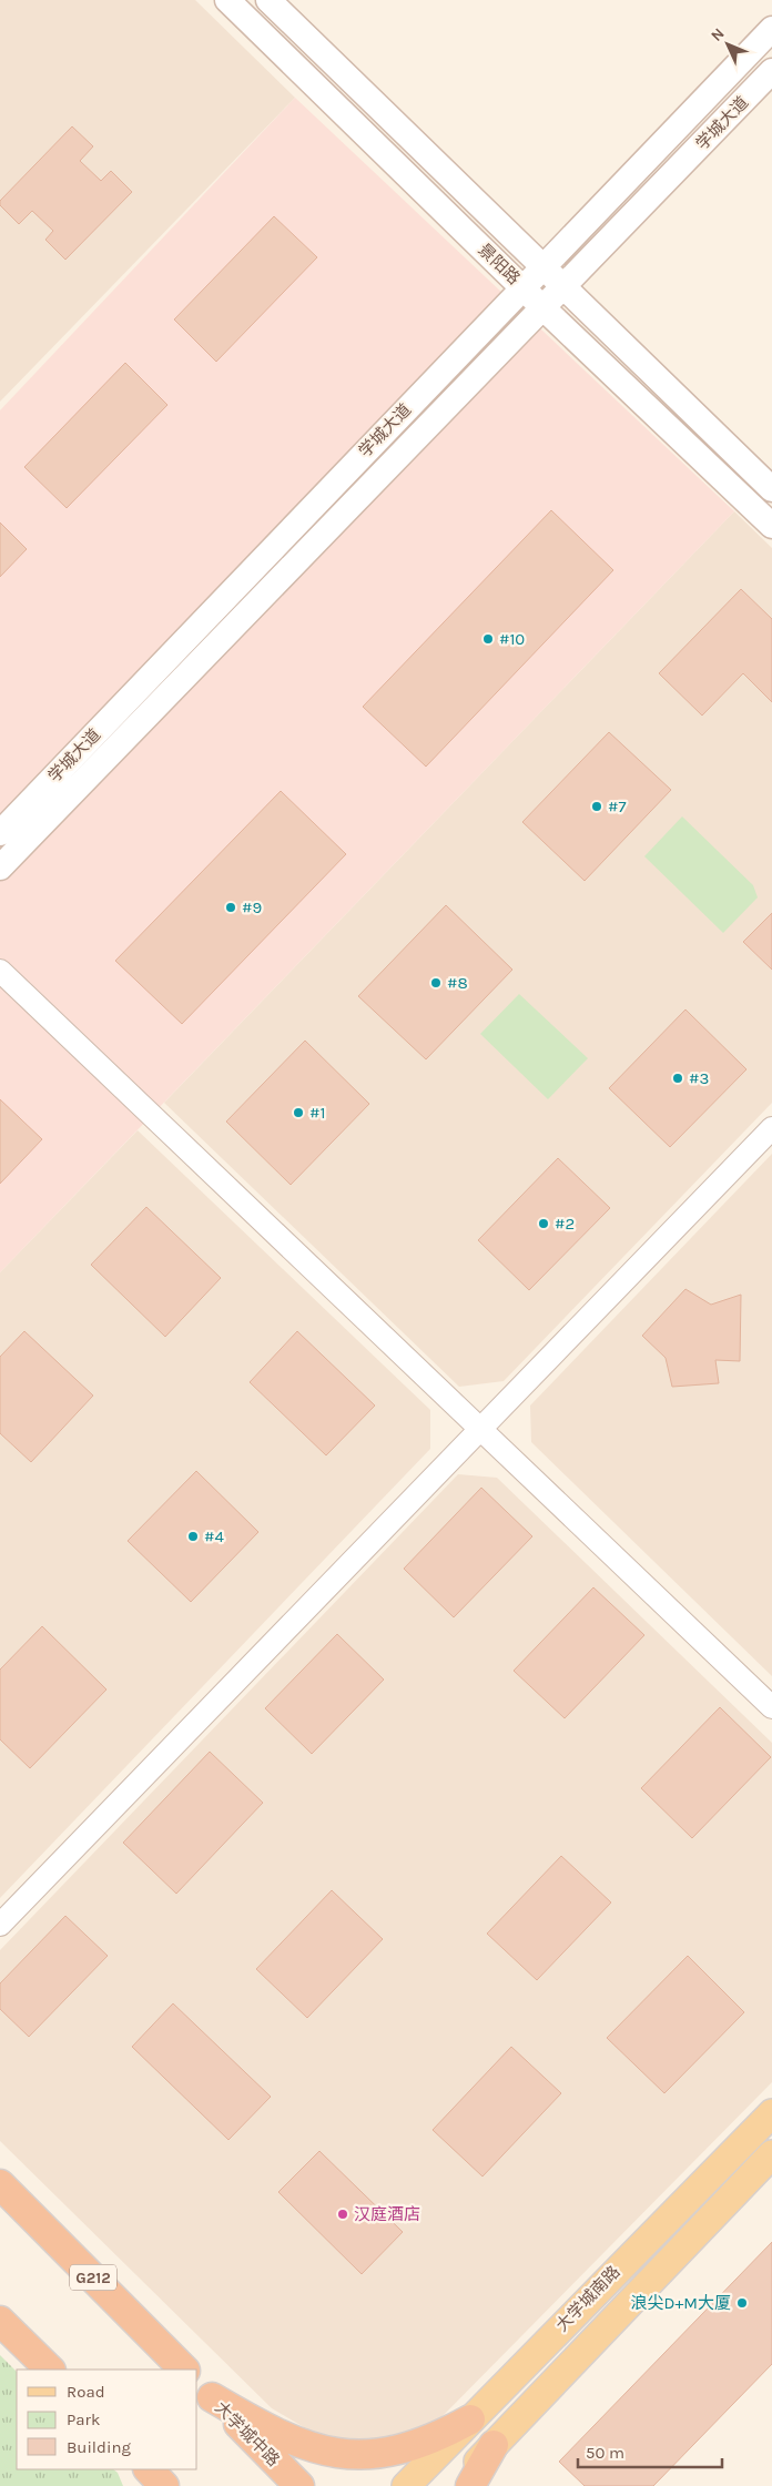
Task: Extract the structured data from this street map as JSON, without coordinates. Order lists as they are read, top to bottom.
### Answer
{
  "streets": {
    "highway": ["G212", "大学城中路"],
    "main road": ["学城大道", "景阳路", "大学城南路"]
  },
  "crossings": [
    ["学城大道", "景阳路"]
  ],
  "places": [
    "#10",
    "#7",
    "#9",
    "#8",
    "#3",
    "#1",
    "#2",
    "#4",
    "汉庭酒店",
    "浪尖D+M大厦"
  ],
  "legend": ["Road", "Park", "Building"],
  "scale_bar": "50 m",
  "north": "top left"
}
